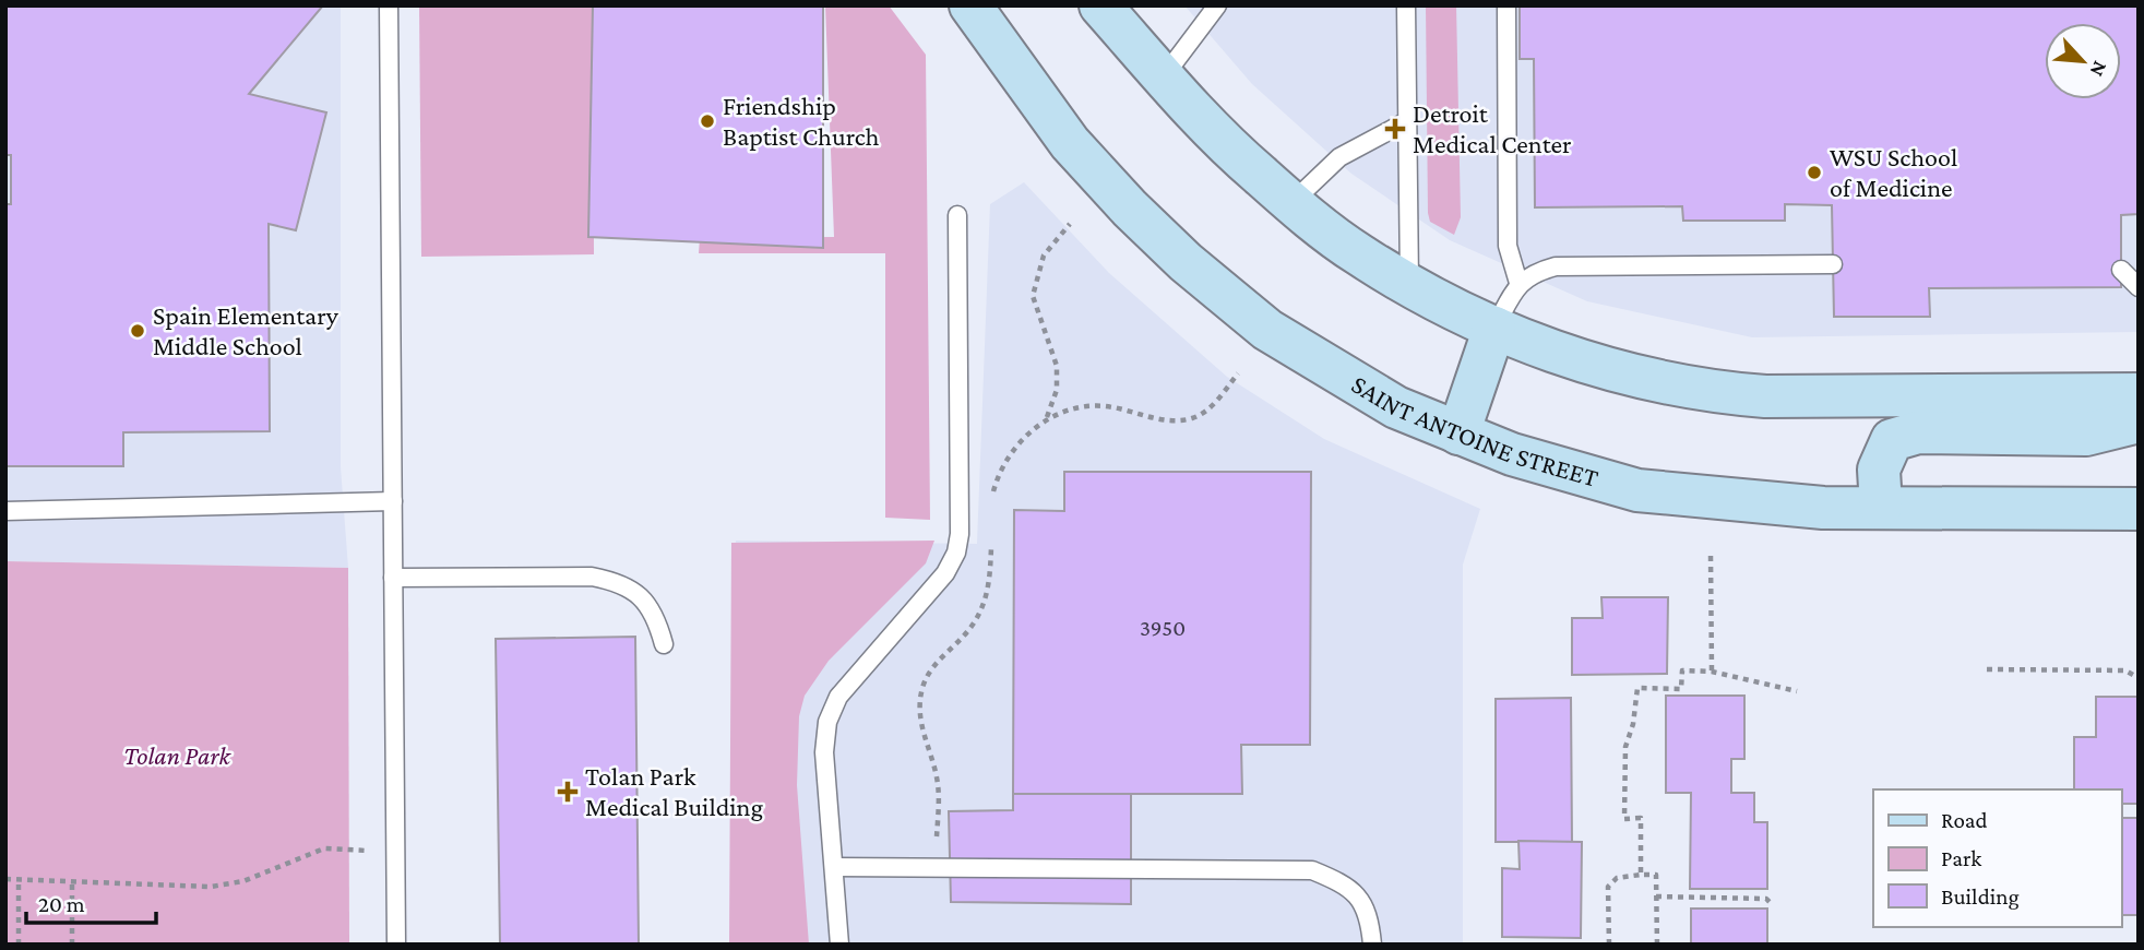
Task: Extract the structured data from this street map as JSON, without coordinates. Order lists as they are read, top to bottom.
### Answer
{
  "streets": {
    "street": ["SAINT ANTOINE STREET"]
  },
  "parks": ["Tolan Park"],
  "places": {
    "other": ["Friendship Baptist Church", "WSU School of Medicine", "Spain Elementary Middle School"],
    "health": ["Detroit Medical Center", "Tolan Park Medical Building"]
  },
  "house_numbers": ["3950"],
  "legend": ["Road", "Park", "Building"],
  "scale_bar": "20 m",
  "north": "bottom right"
}
